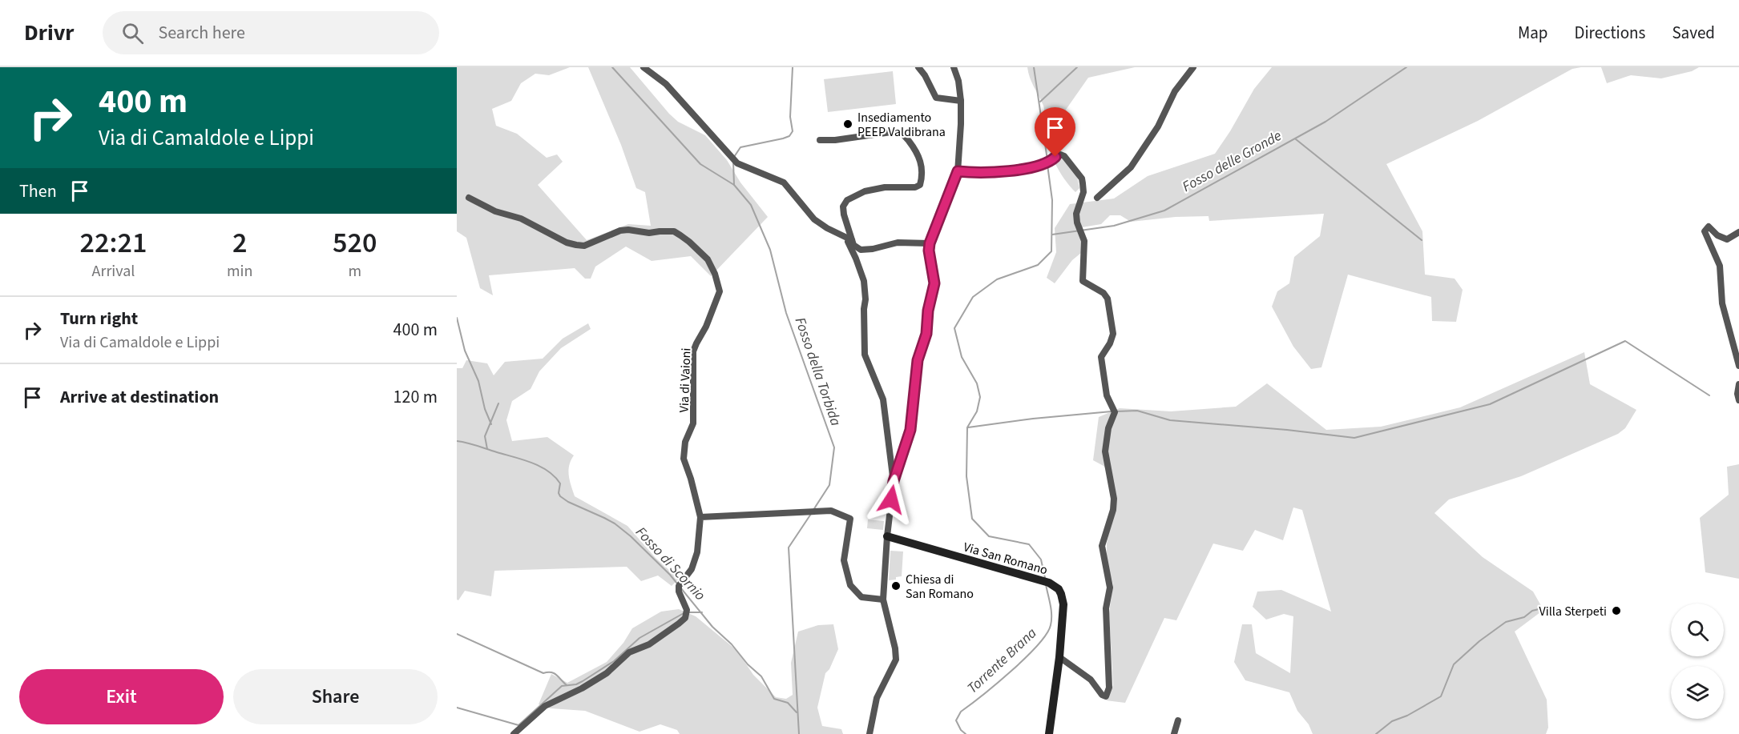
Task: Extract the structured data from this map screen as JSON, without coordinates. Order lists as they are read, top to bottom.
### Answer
{
  "streets": {
    "street": ["Via di Vaioni", "Via San Romano"]
  },
  "water": [
    "Fosso delle Gronde",
    "Fosso della Torbida",
    "Fosso di Scornio",
    "Torrente Brana"
  ],
  "places": ["Insediamento PEEP Valdibrana", "Chiesa di San Romano", "Villa Sterpeti"],
  "page": {
    "header": "Drivr",
    "search": "Search here",
    "nav": ["Map", "Directions", "Saved"],
    "turn": ["400 m", "Via di Camaldole e Lippi"],
    "then": "Then",
    "eta": [
      "22:21",
      "Arrival",
      "2",
      "min",
      "520",
      "m"
    ],
    "list": [
      {
        "name": "Turn right",
        "note": "Via di Camaldole e Lippi",
        "value": "400 m"
      },
      {
        "name": "Arrive at destination",
        "value": "120 m"
      }
    ],
    "buttons": ["Exit", "Share"]
  }
}
